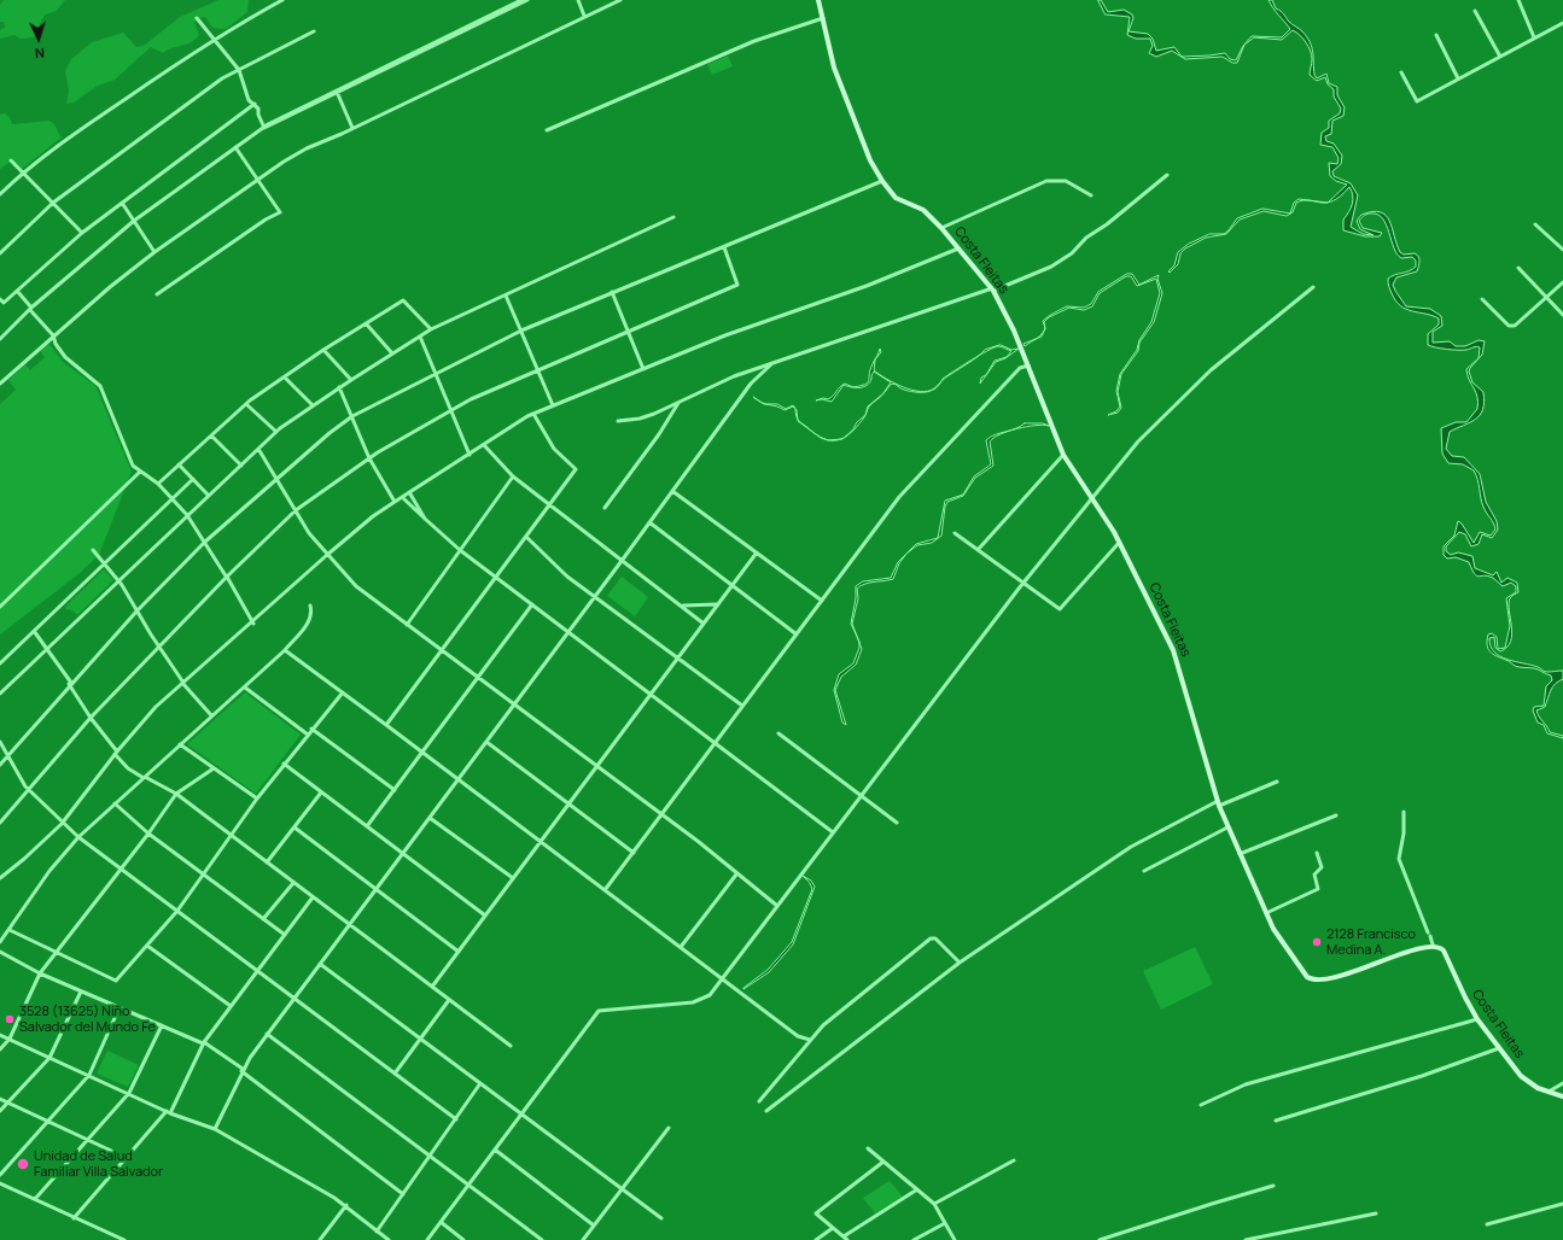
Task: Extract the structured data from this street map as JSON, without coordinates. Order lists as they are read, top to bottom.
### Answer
{
  "streets": {
    "main road": ["Costa Fleitas"]
  },
  "places": ["2128 Francisco Medina A.", "3528 (13625) Niño Salvador del Mundo Fe", "Unidad de Salud Familiar Villa Salvador"],
  "north": "bottom"
}
